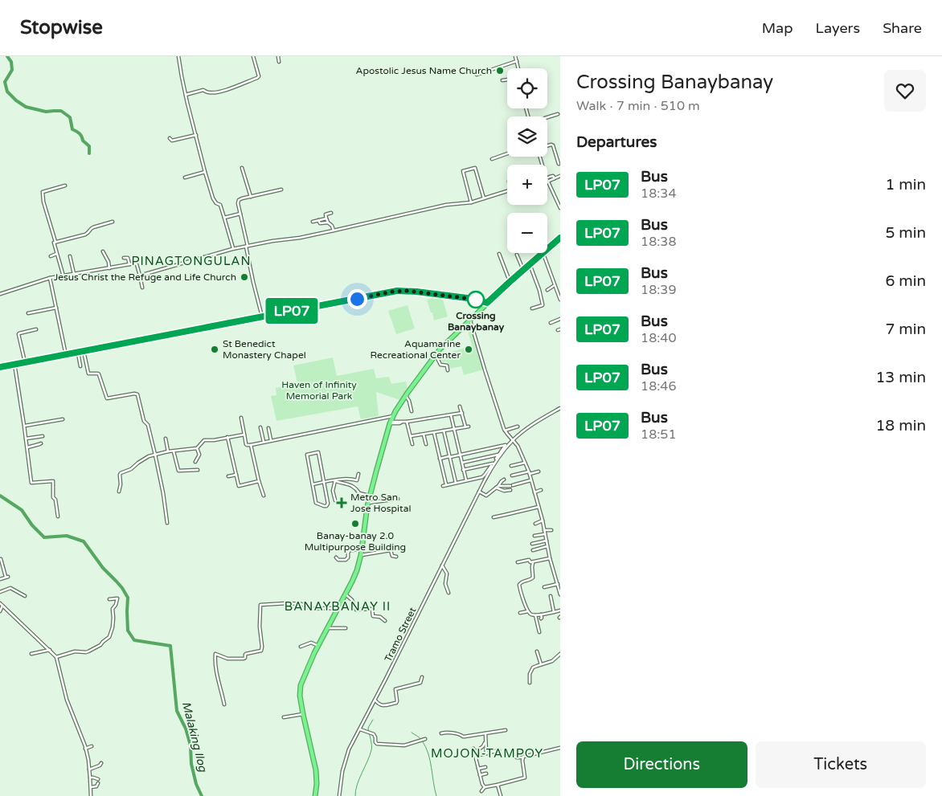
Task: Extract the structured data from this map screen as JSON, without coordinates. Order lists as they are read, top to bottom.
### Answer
{
  "streets": {
    "street": ["Tramo Street"]
  },
  "districts": ["PINAGTONGULAN", "BANAYBANAY II", "MOJON-TAMPOY"],
  "water": ["Malaking Ilog"],
  "parks": ["Haven of Infinity Memorial Park"],
  "places": {
    "other": [
      "Apostolic Jesus Name Church",
      "Jesus Christ the Refuge and Life Church",
      "Crossing Banaybanay",
      "St Benedict Monastery Chapel",
      "Aquamarine Recreational Center",
      "Banay-banay 2.0 Multipurpose Building"
    ],
    "health": ["Metro San Jose Hospital"]
  },
  "lines": ["bus line LP07"],
  "page": {
    "header": "Stopwise",
    "nav": ["Map", "Layers", "Share"],
    "on_map": "LP07",
    "heading": [
      ["Crossing Banaybanay", "Walk · 7 min · 510 m"],
      "Departures"
    ],
    "map_buttons": ["+", "−"],
    "list": [
      {
        "mark": "LP07",
        "name": "Bus",
        "note": "18:34",
        "value": "1 min"
      },
      {
        "mark": "LP07",
        "name": "Bus",
        "note": "18:38",
        "value": "5 min"
      },
      {
        "mark": "LP07",
        "name": "Bus",
        "note": "18:39",
        "value": "6 min"
      },
      {
        "mark": "LP07",
        "name": "Bus",
        "note": "18:40",
        "value": "7 min"
      },
      {
        "mark": "LP07",
        "name": "Bus",
        "note": "18:46",
        "value": "13 min"
      },
      {
        "mark": "LP07",
        "name": "Bus",
        "note": "18:51",
        "value": "18 min"
      }
    ],
    "buttons": ["Directions", "Tickets"]
  }
}
